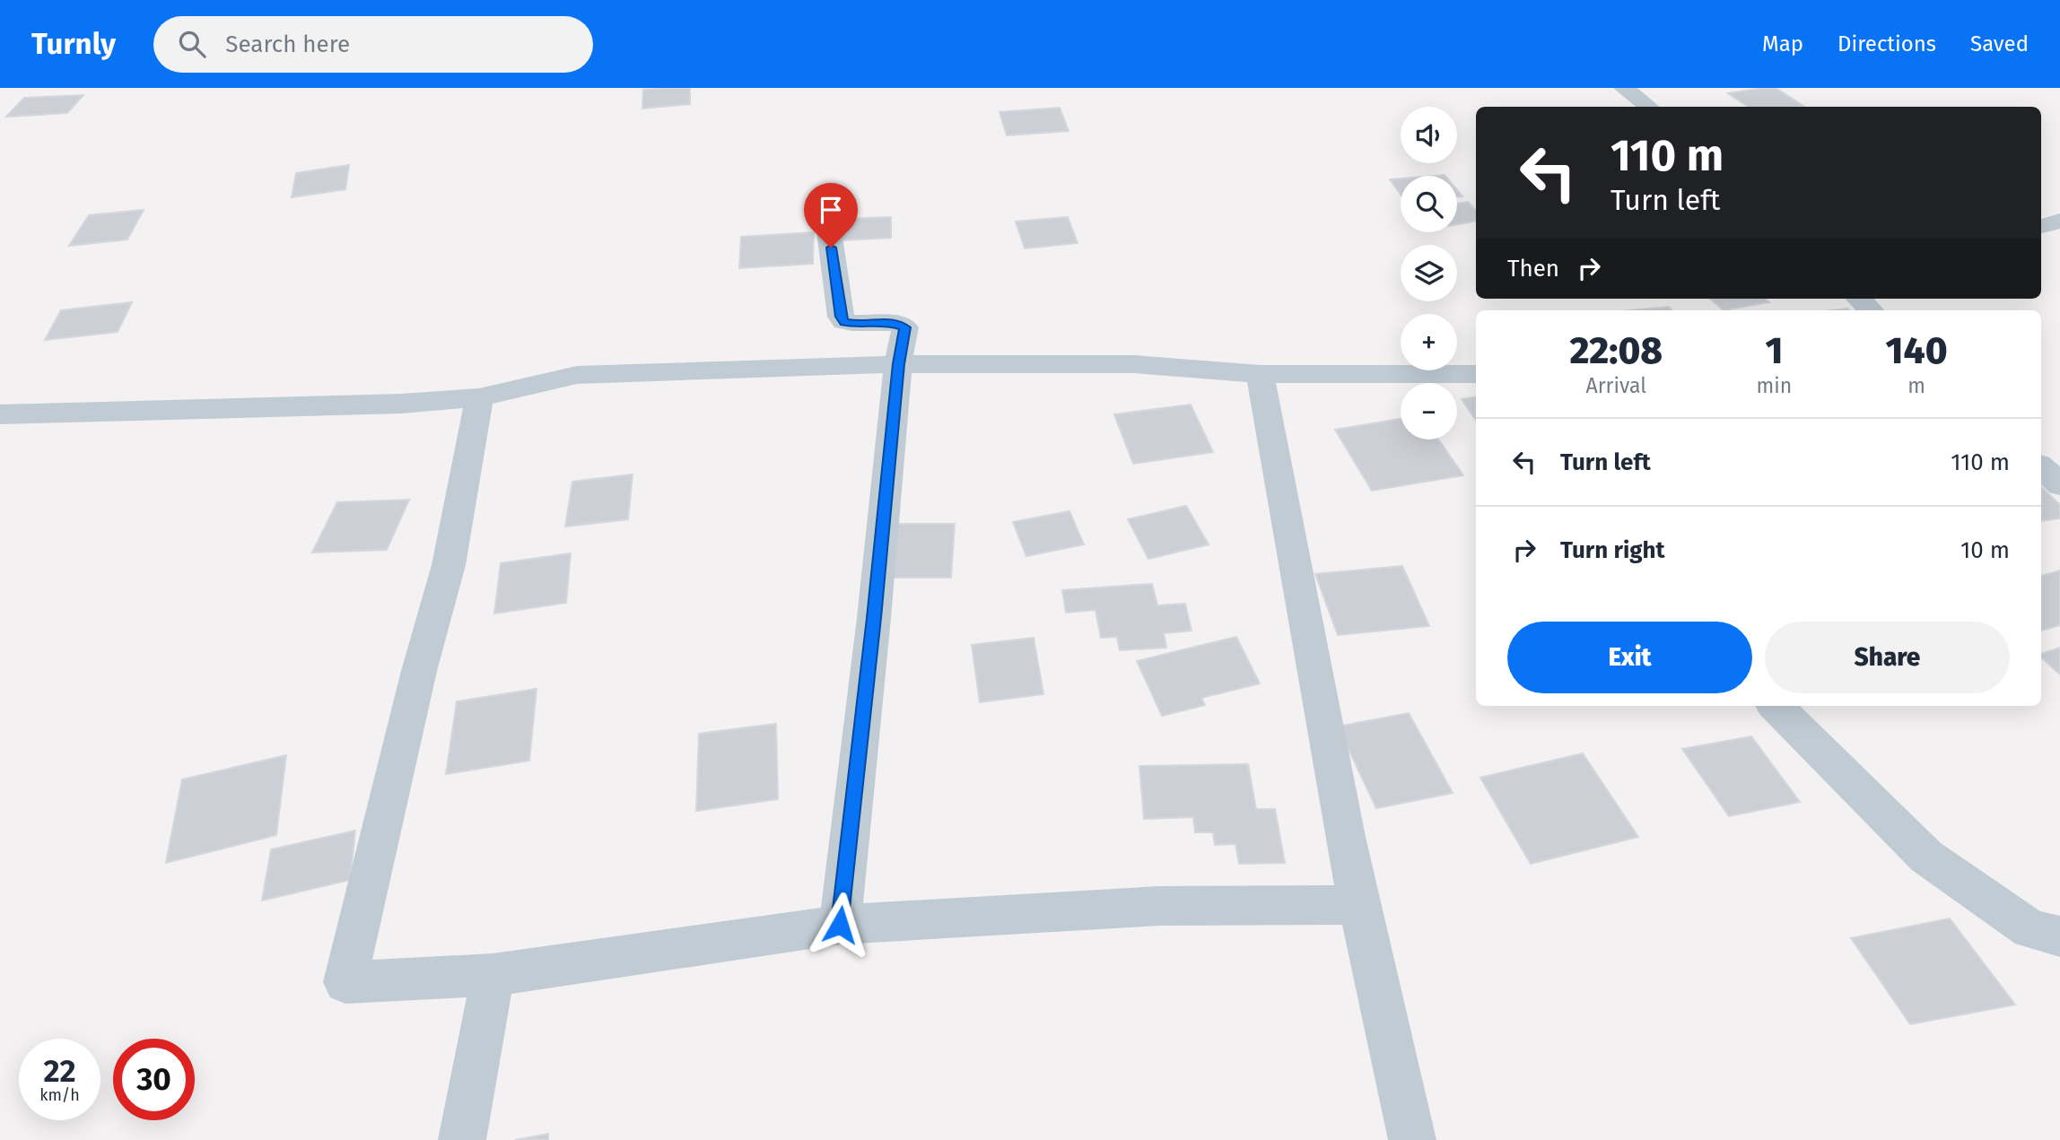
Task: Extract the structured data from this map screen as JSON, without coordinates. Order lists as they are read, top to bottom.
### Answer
{
  "page": {
    "header": "Turnly",
    "search": "Search here",
    "nav": ["Map", "Directions", "Saved"],
    "map_buttons": ["+", "−"],
    "turn": ["110 m", "Turn left"],
    "then": "Then",
    "eta": [
      "22:08",
      "Arrival",
      "1",
      "min",
      "140",
      "m"
    ],
    "list": [
      {
        "name": "Turn left",
        "value": "110 m"
      },
      {
        "name": "Turn right",
        "value": "10 m"
      }
    ],
    "buttons": ["Exit", "Share"],
    "speed": "22 km/h",
    "limit": "30"
  }
}
